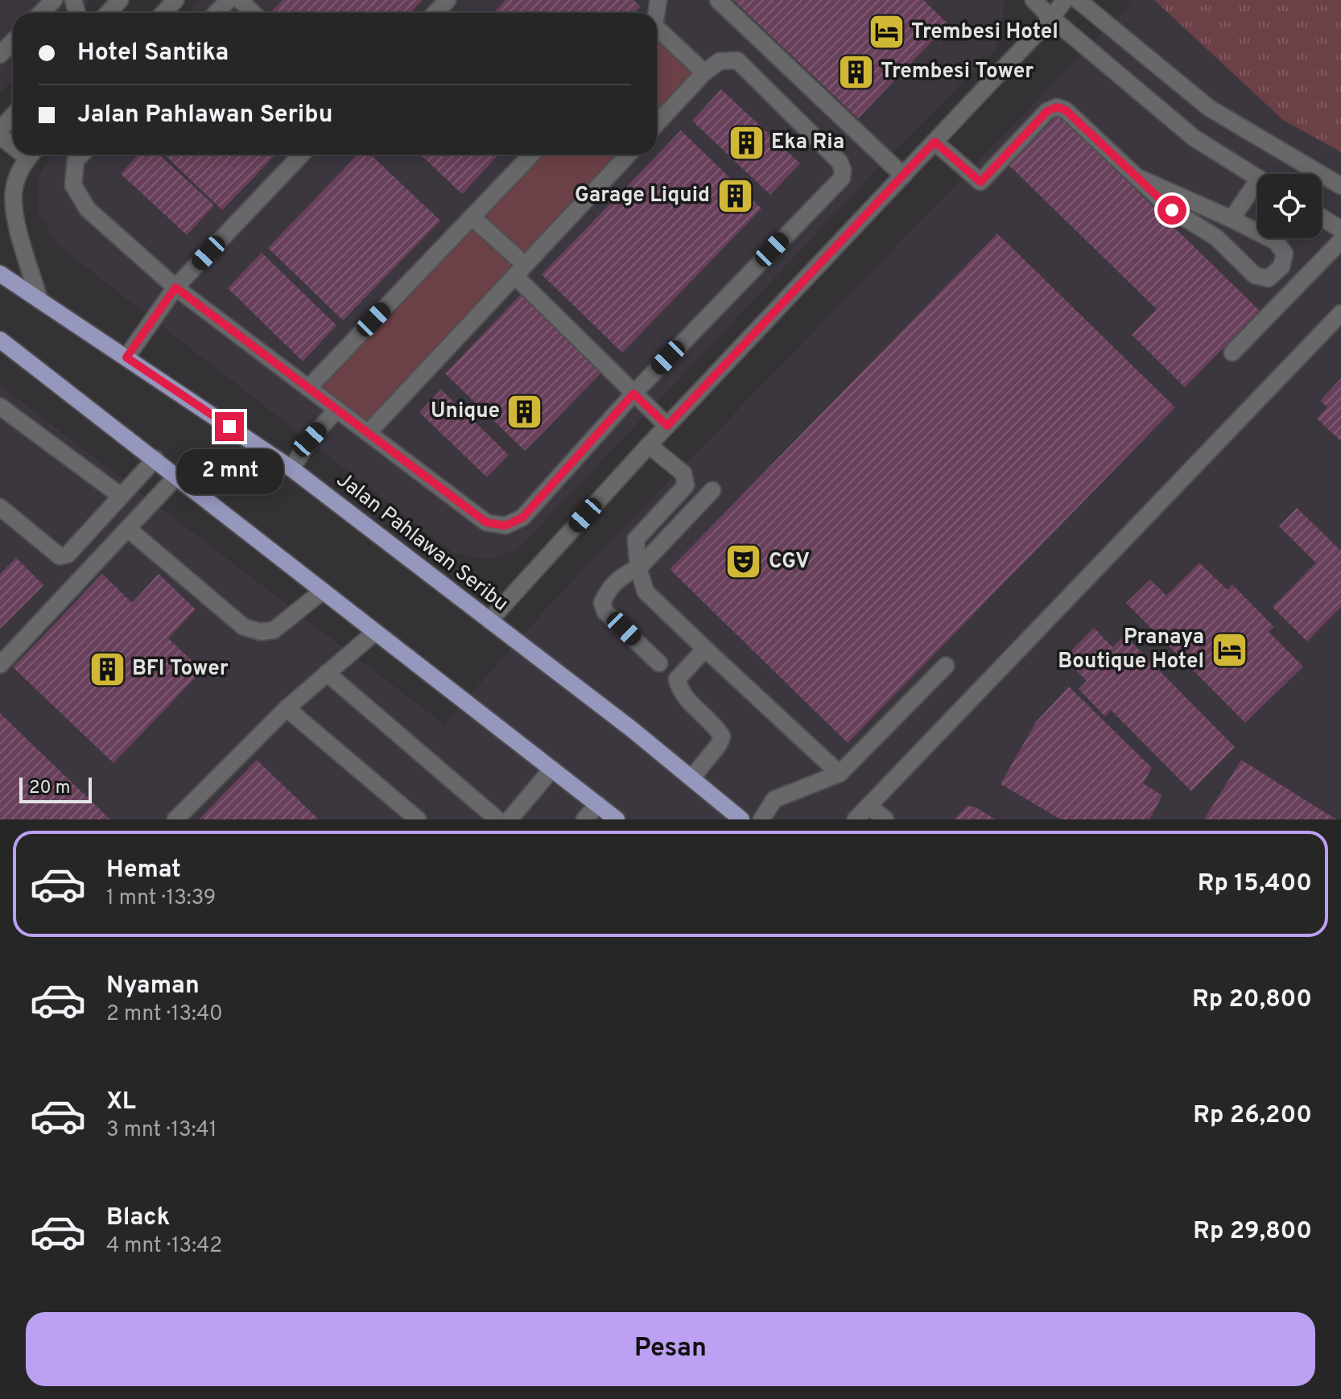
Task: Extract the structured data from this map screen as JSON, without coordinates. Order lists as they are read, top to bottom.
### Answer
{
  "streets": {
    "main road": ["Jalan Pahlawan Seribu"]
  },
  "places": {
    "hotel": ["Trembesi Hotel", "Pranaya Boutique Hotel"],
    "building": [
      "Trembesi Tower",
      "Eka Ria",
      "Garage Liquid",
      "Unique",
      "BFI Tower"
    ],
    "theatre": ["CGV"]
  },
  "scale_bar": "20 m",
  "page": {
    "banner": ["Hotel Santika", "Jalan Pahlawan Seribu"],
    "bubble": "2 mnt",
    "scale": "20 m",
    "list": [
      {
        "name": "Hemat",
        "note": "1 mnt · 13:39",
        "value": "Rp 15,400"
      },
      {
        "name": "Nyaman",
        "note": "2 mnt · 13:40",
        "value": "Rp 20,800"
      },
      {
        "name": "XL",
        "note": "3 mnt · 13:41",
        "value": "Rp 26,200"
      },
      {
        "name": "Black",
        "note": "4 mnt · 13:42",
        "value": "Rp 29,800"
      }
    ],
    "buttons": "Pesan"
  }
}
